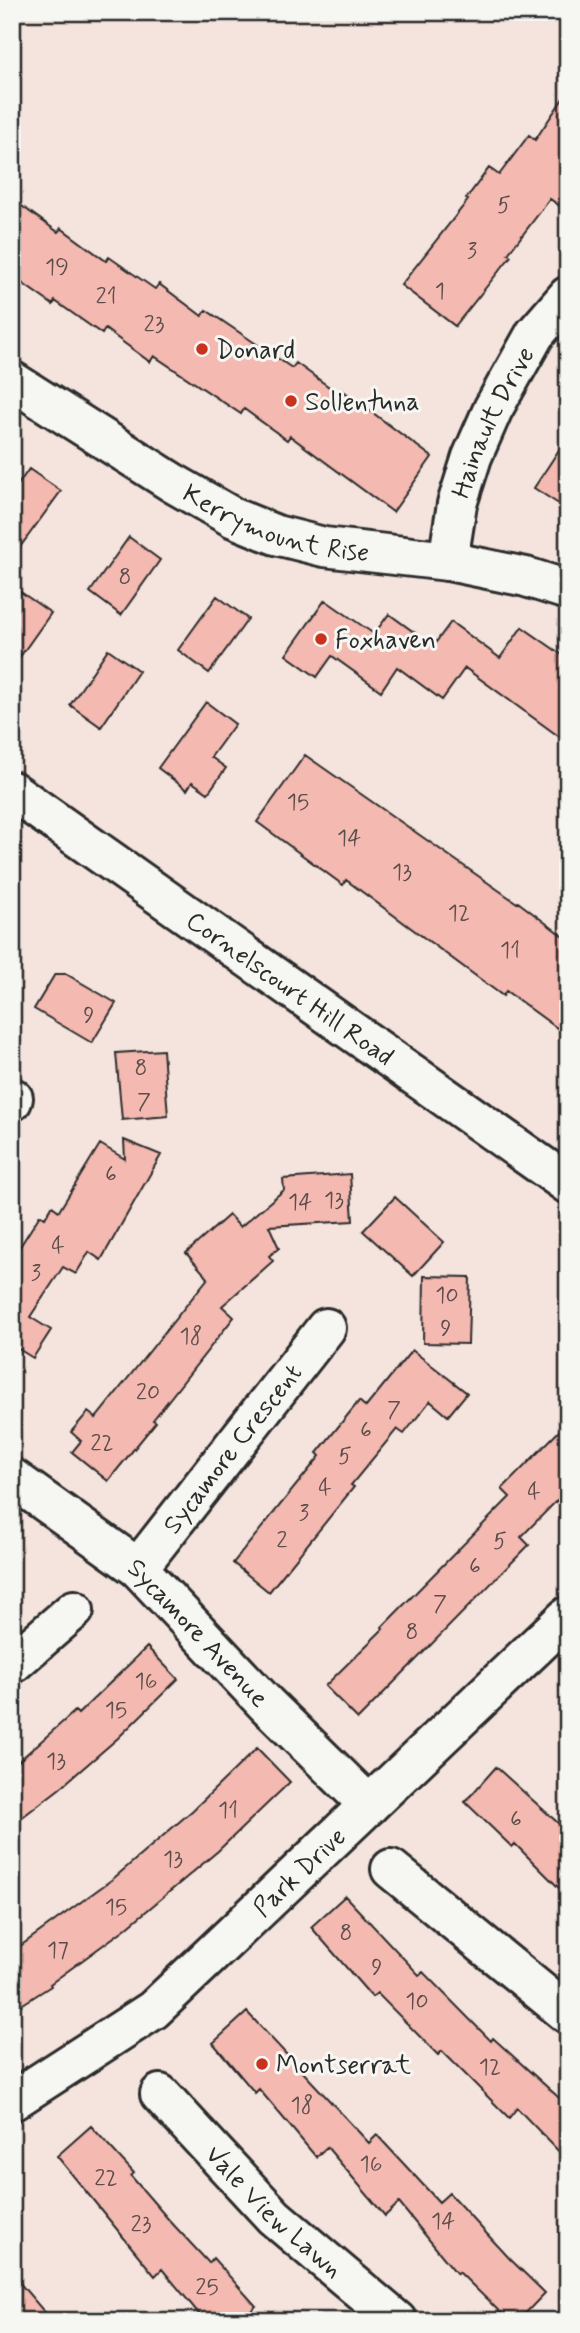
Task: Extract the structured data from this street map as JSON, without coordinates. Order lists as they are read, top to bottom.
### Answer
{
  "streets": {
    "street": [
      "Hainault Drive",
      "Kerrymount Rise",
      "Cornelscourt Hill Road",
      "Sycamore Crescent",
      "Sycamore Avenue",
      "Park Drive",
      "Vale View Lawn"
    ]
  },
  "crossings": [
    ["Hainault Drive", "Kerrymount Rise"],
    ["Sycamore Crescent", "Sycamore Avenue"],
    ["Sycamore Avenue", "Park Drive"]
  ],
  "places": [
    "Donard",
    "Sollentuna",
    "Foxhaven",
    "Montserrat"
  ],
  "house_numbers": [
    "5",
    "3",
    "19",
    "1",
    "21",
    "23",
    "8",
    "15",
    "14",
    "13",
    "12",
    "11",
    "9",
    "8",
    "7",
    "6",
    "13",
    "14",
    "4",
    "3",
    "10",
    "9",
    "18",
    "20",
    "7",
    "6",
    "22",
    "5",
    "4",
    "4",
    "3",
    "2",
    "5",
    "6",
    "7",
    "8",
    "16",
    "15",
    "13",
    "11",
    "6",
    "13",
    "15",
    "8",
    "17",
    "9",
    "10",
    "12",
    "18",
    "16",
    "22",
    "14",
    "23",
    "25"
  ]
}
